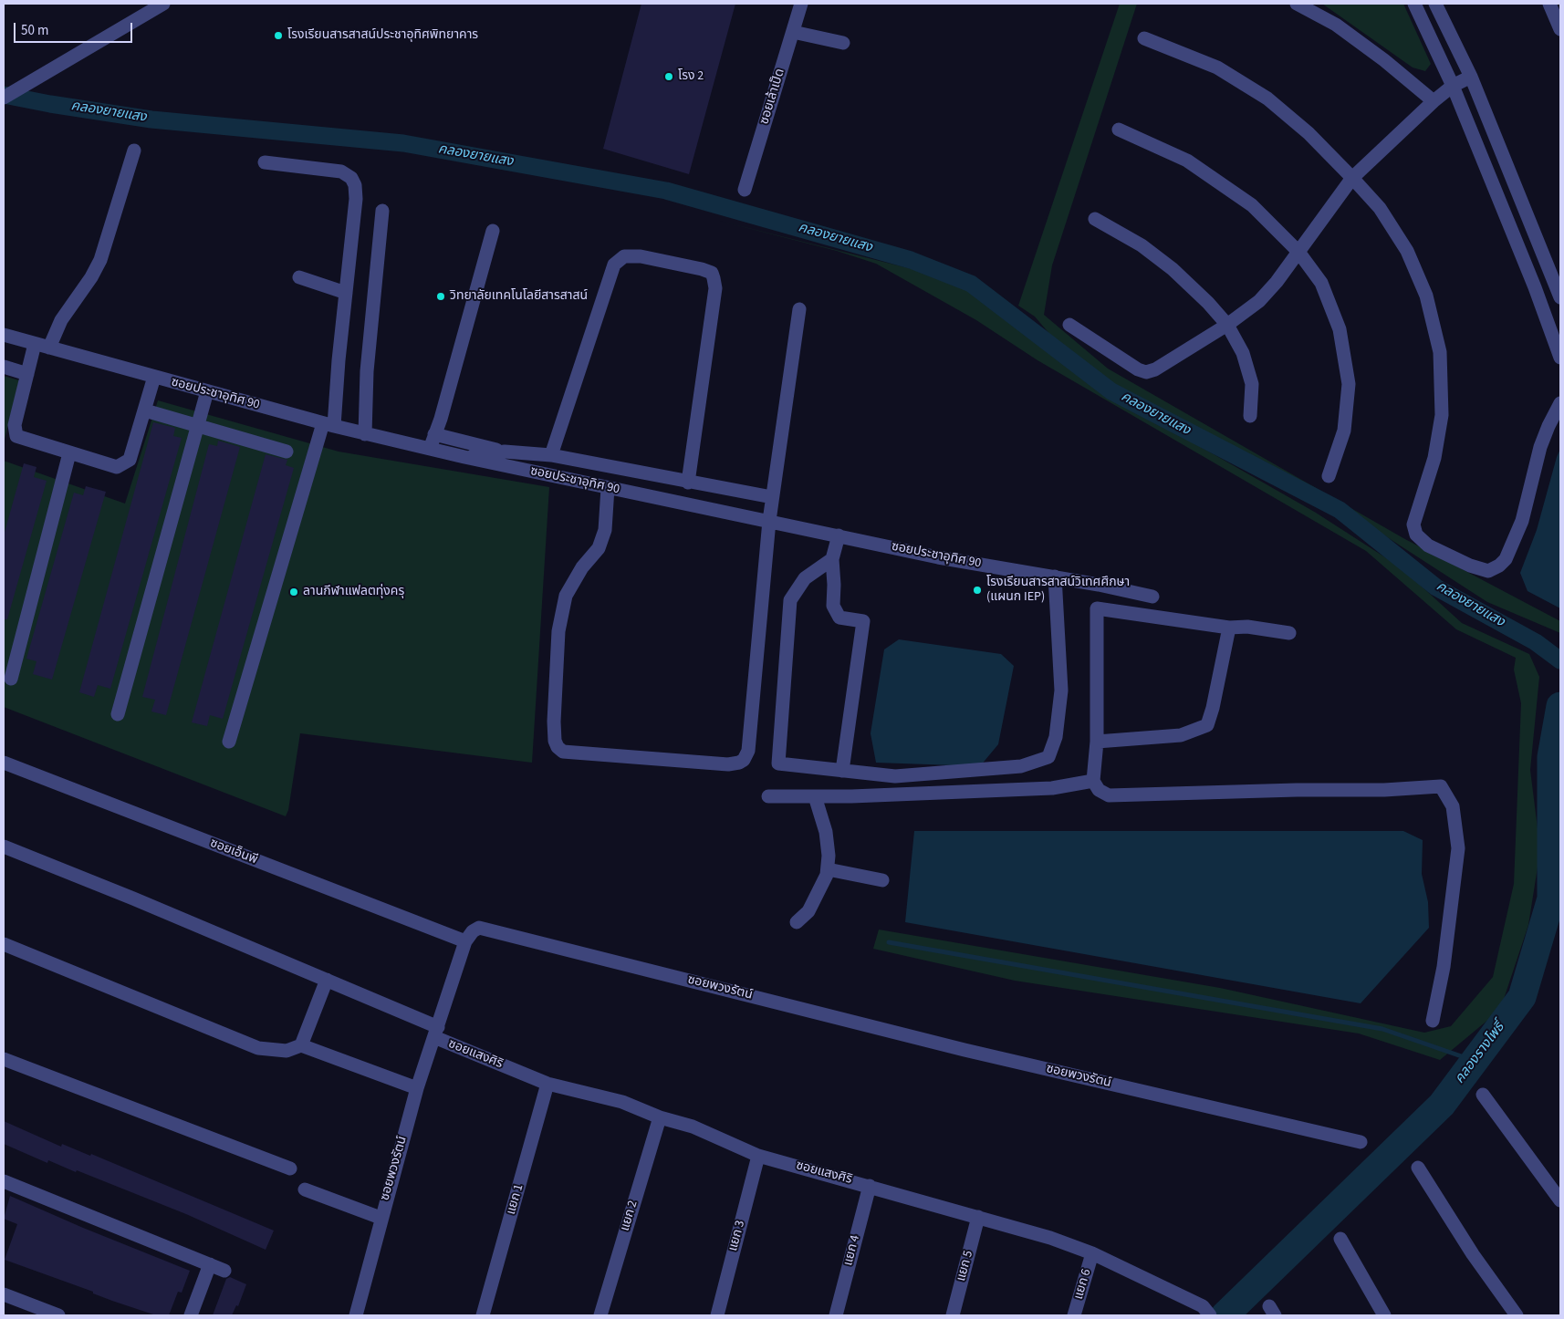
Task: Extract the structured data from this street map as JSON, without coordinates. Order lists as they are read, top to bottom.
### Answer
{
  "streets": {
    "street": [
      "ซอยเล้าเป็ด",
      "ซอยประชาอุทิศ 90",
      "ซอยเอ็นพี",
      "ซอยพวงรัตน์",
      "ซอยแสงศิริ",
      "แยก 1",
      "แยก 2",
      "แยก 3",
      "แยก 4",
      "แยก 5",
      "แยก 6"
    ]
  },
  "crossings": [
    ["ซอยเอ็นพี", "ซอยพวงรัตน์"],
    ["ซอยพวงรัตน์", "ซอยแสงศิริ"],
    ["ซอยแสงศิริ", "แยก 1"],
    ["ซอยแสงศิริ", "แยก 2"],
    ["ซอยแสงศิริ", "แยก 3"],
    ["ซอยแสงศิริ", "แยก 4"],
    ["ซอยแสงศิริ", "แยก 5"],
    ["ซอยแสงศิริ", "แยก 6"]
  ],
  "water": ["คลองยายแสง", "คลองรางโพธิ์"],
  "places": [
    "โรงเรียนสารสาสน์ประชาอุทิศพิทยาคาร",
    "โรง 2",
    "วิทยาลัยเทคโนโลยีสารสาสน์",
    "โรงเรียนสารสาสน์วิเทศศึกษา (แผนก IEP)",
    "ลานกีฬาแฟลตทุ่งครุ"
  ],
  "scale_bar": "50 m"
}
